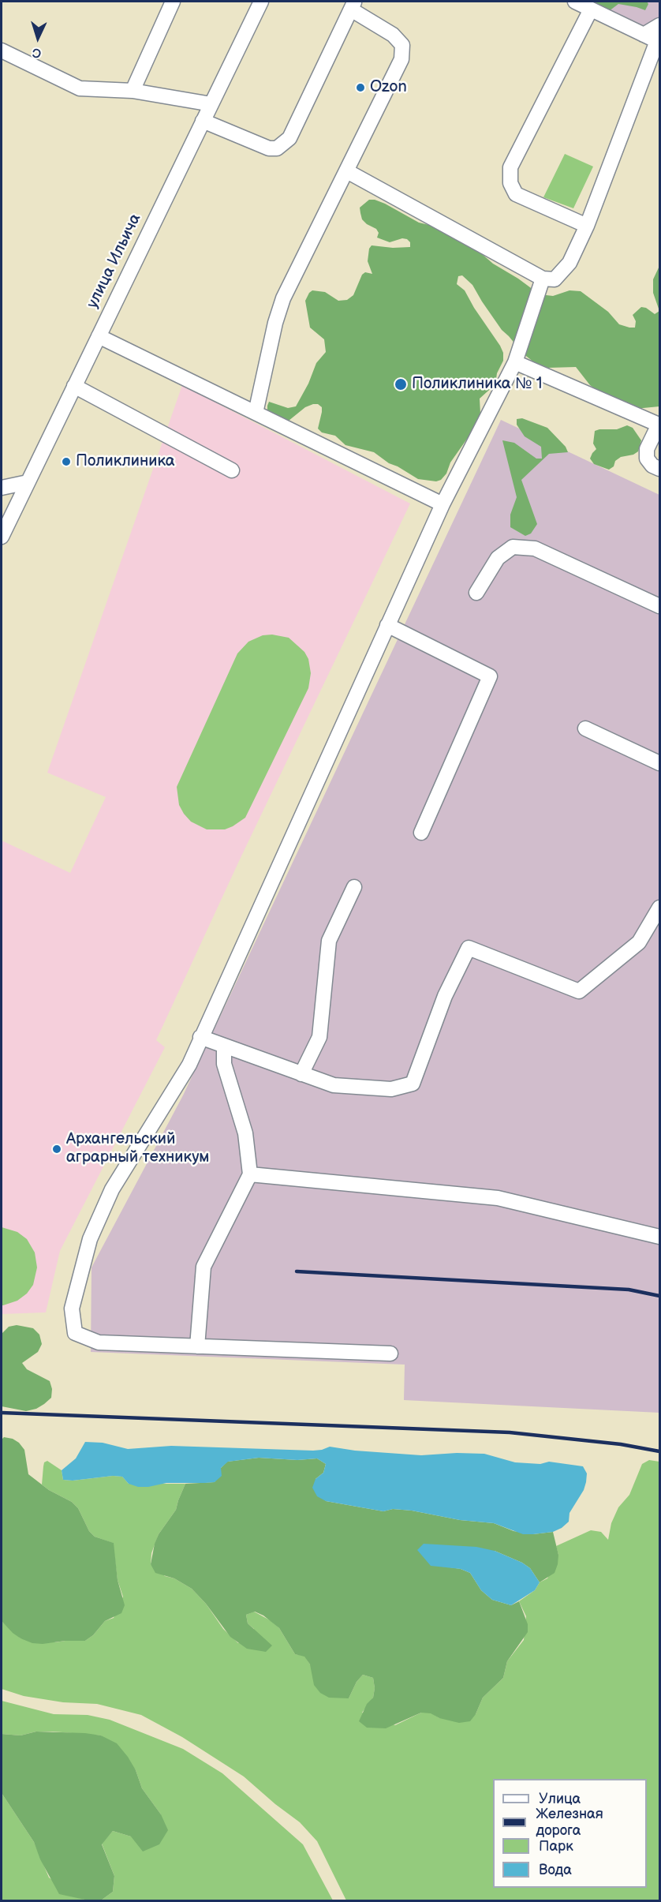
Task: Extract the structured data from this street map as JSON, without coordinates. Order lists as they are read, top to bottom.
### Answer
{
  "streets": {
    "street": ["улица Ильича"]
  },
  "places": [
    "Ozon",
    "Поликлиника № 1",
    "Поликлиника",
    "Архангельский аграрный техникум"
  ],
  "legend": [
    "Улица",
    "Железная дорога",
    "Парк",
    "Вода"
  ],
  "north": "bottom"
}
